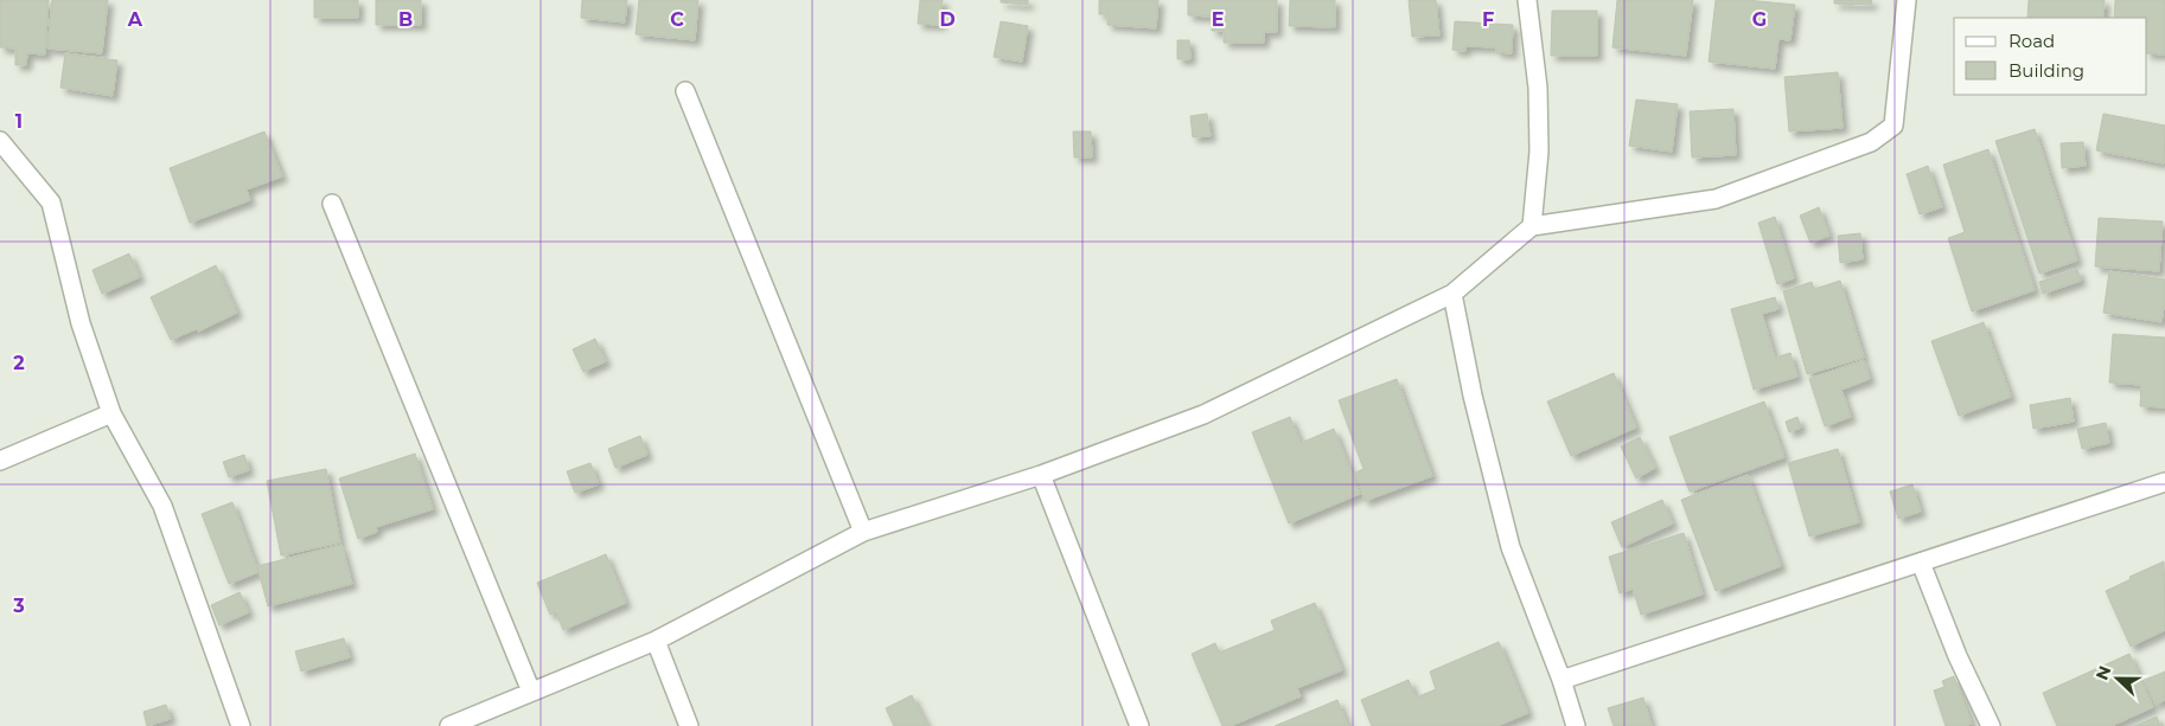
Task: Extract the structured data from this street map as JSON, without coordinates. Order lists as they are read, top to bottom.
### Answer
{
  "legend": ["Road", "Building"],
  "north": "left",
  "grid": {
    "columns": [
      "A",
      "B",
      "C",
      "D",
      "E",
      "F",
      "G"
    ],
    "rows": ["1", "2", "3"]
  }
}
